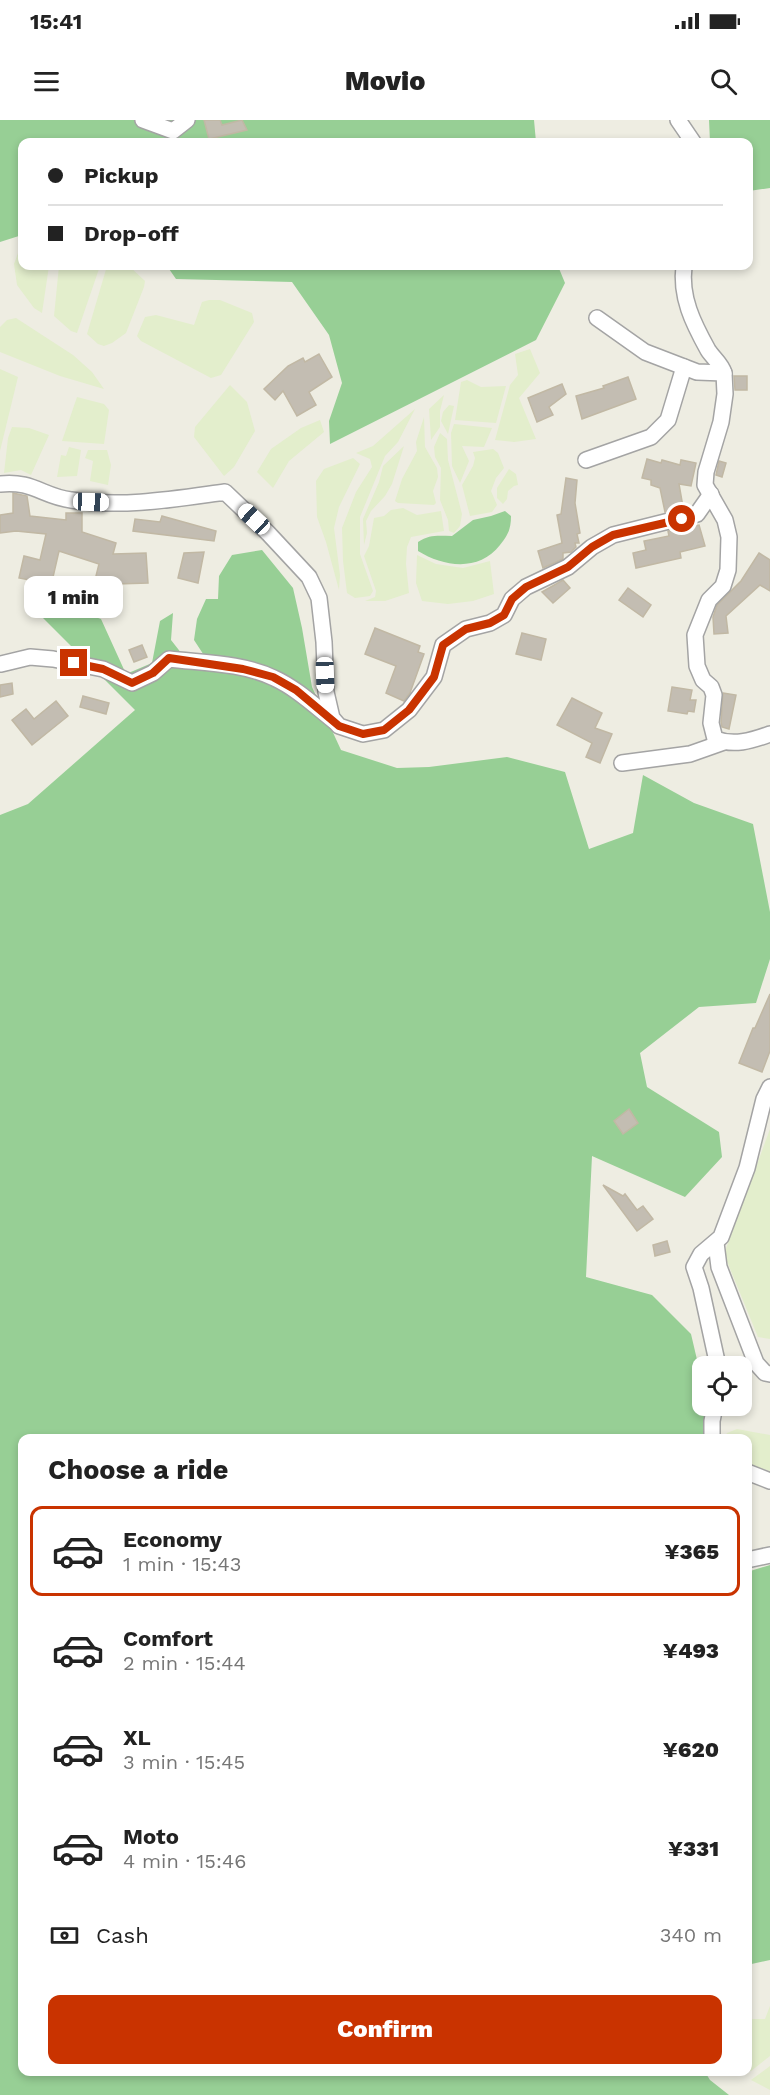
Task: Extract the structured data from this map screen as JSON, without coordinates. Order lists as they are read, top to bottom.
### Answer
{
  "page": {
    "status": "15:41",
    "header": "Movio",
    "banner": ["Pickup", "Drop-off"],
    "bubble": "1 min",
    "heading": "Choose a ride",
    "list": [
      {
        "name": "Economy",
        "note": "1 min · 15:43",
        "value": "¥365"
      },
      {
        "name": "Comfort",
        "note": "2 min · 15:44",
        "value": "¥493"
      },
      {
        "name": "XL",
        "note": "3 min · 15:45",
        "value": "¥620"
      },
      {
        "name": "Moto",
        "note": "4 min · 15:46",
        "value": "¥331"
      }
    ],
    "pay": ["Cash", "340 m"],
    "buttons": "Confirm"
  }
}
